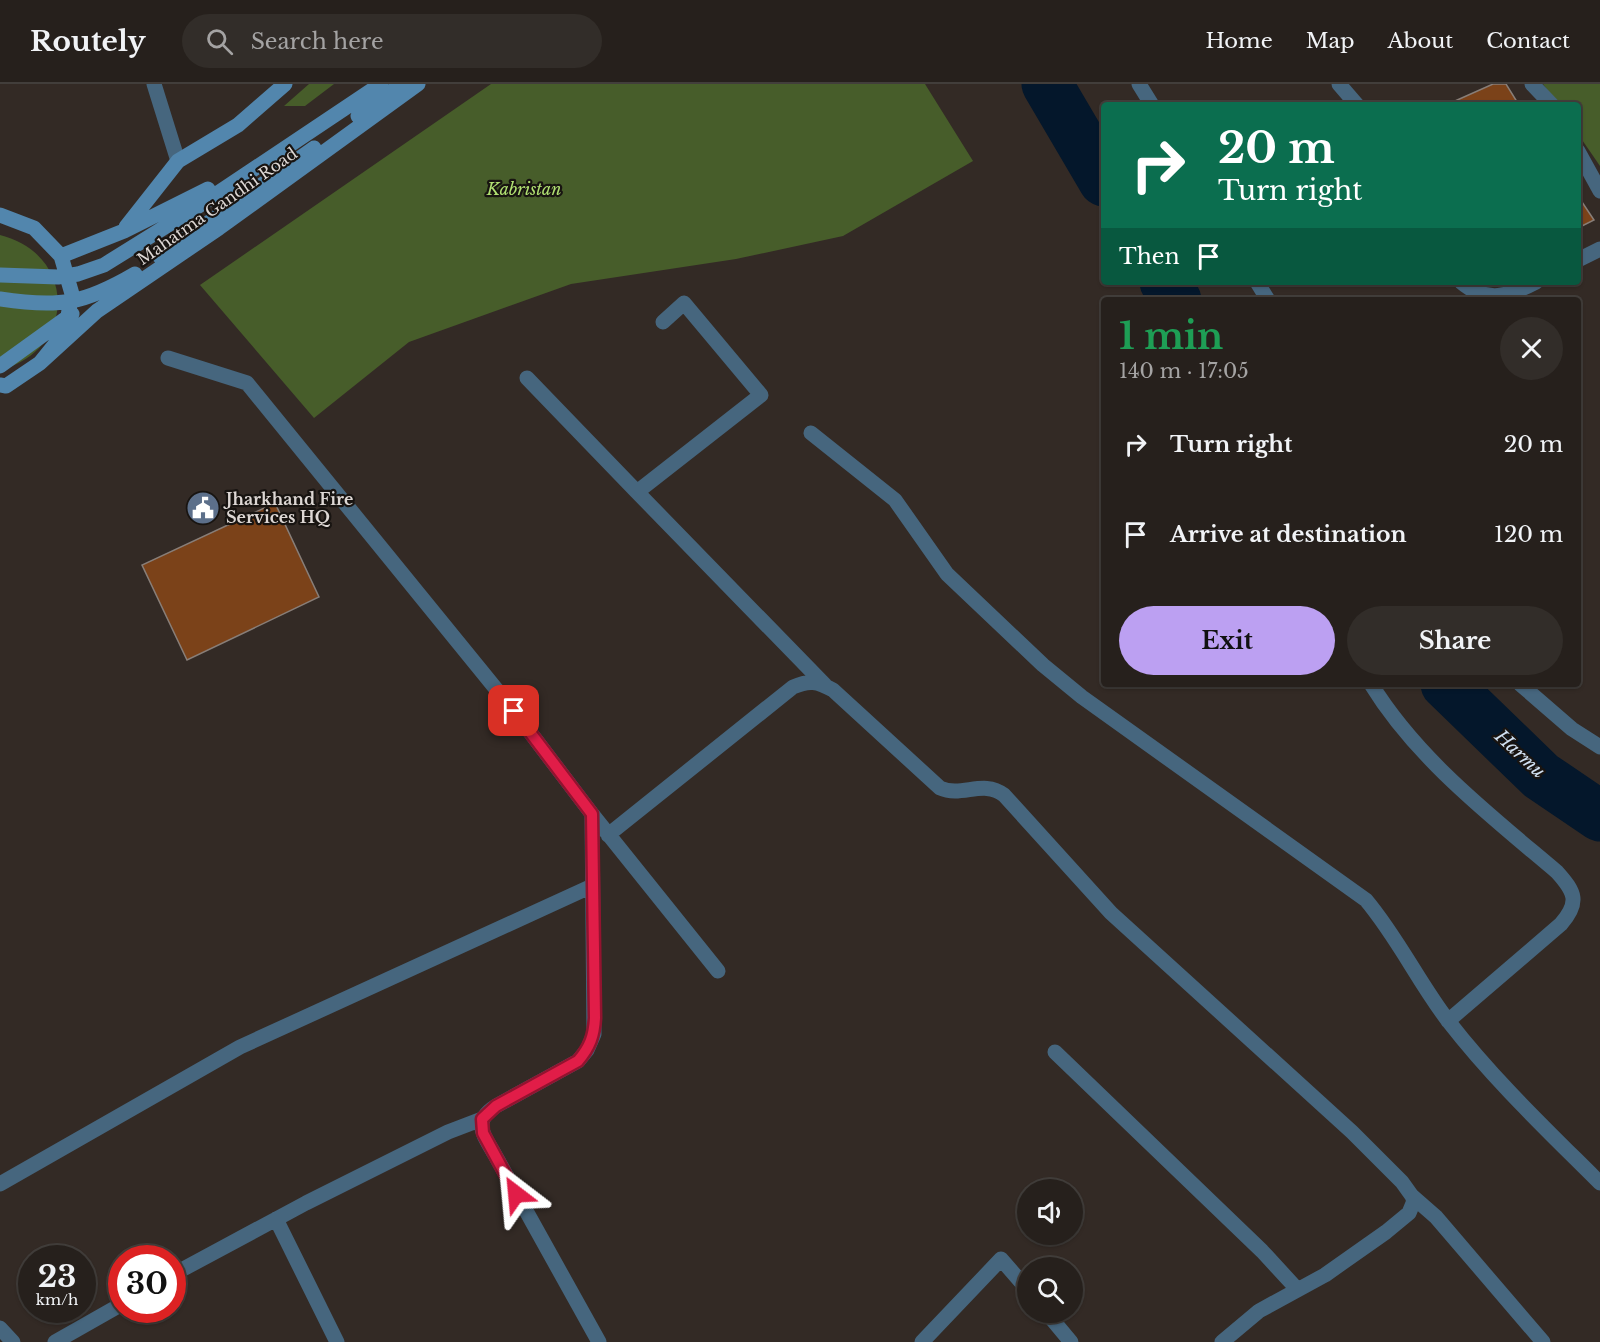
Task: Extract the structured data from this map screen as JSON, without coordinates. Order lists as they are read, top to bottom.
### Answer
{
  "streets": {
    "main road": ["Mahatma Gandhi Road"]
  },
  "water": ["Harmu"],
  "parks": ["Kabristan"],
  "places": {
    "public building": ["Jharkhand Fire Services HQ"]
  },
  "page": {
    "header": "Routely",
    "search": "Search here",
    "nav": [
      "Home",
      "Map",
      "About",
      "Contact"
    ],
    "turn": ["20 m", "Turn right"],
    "then": "Then",
    "heading": ["1 min", "140 m · 17:05"],
    "list": [
      {
        "name": "Turn right",
        "value": "20 m"
      },
      {
        "name": "Arrive at destination",
        "value": "120 m"
      }
    ],
    "buttons": ["Exit", "Share"],
    "speed": "23 km/h",
    "limit": "30"
  }
}
